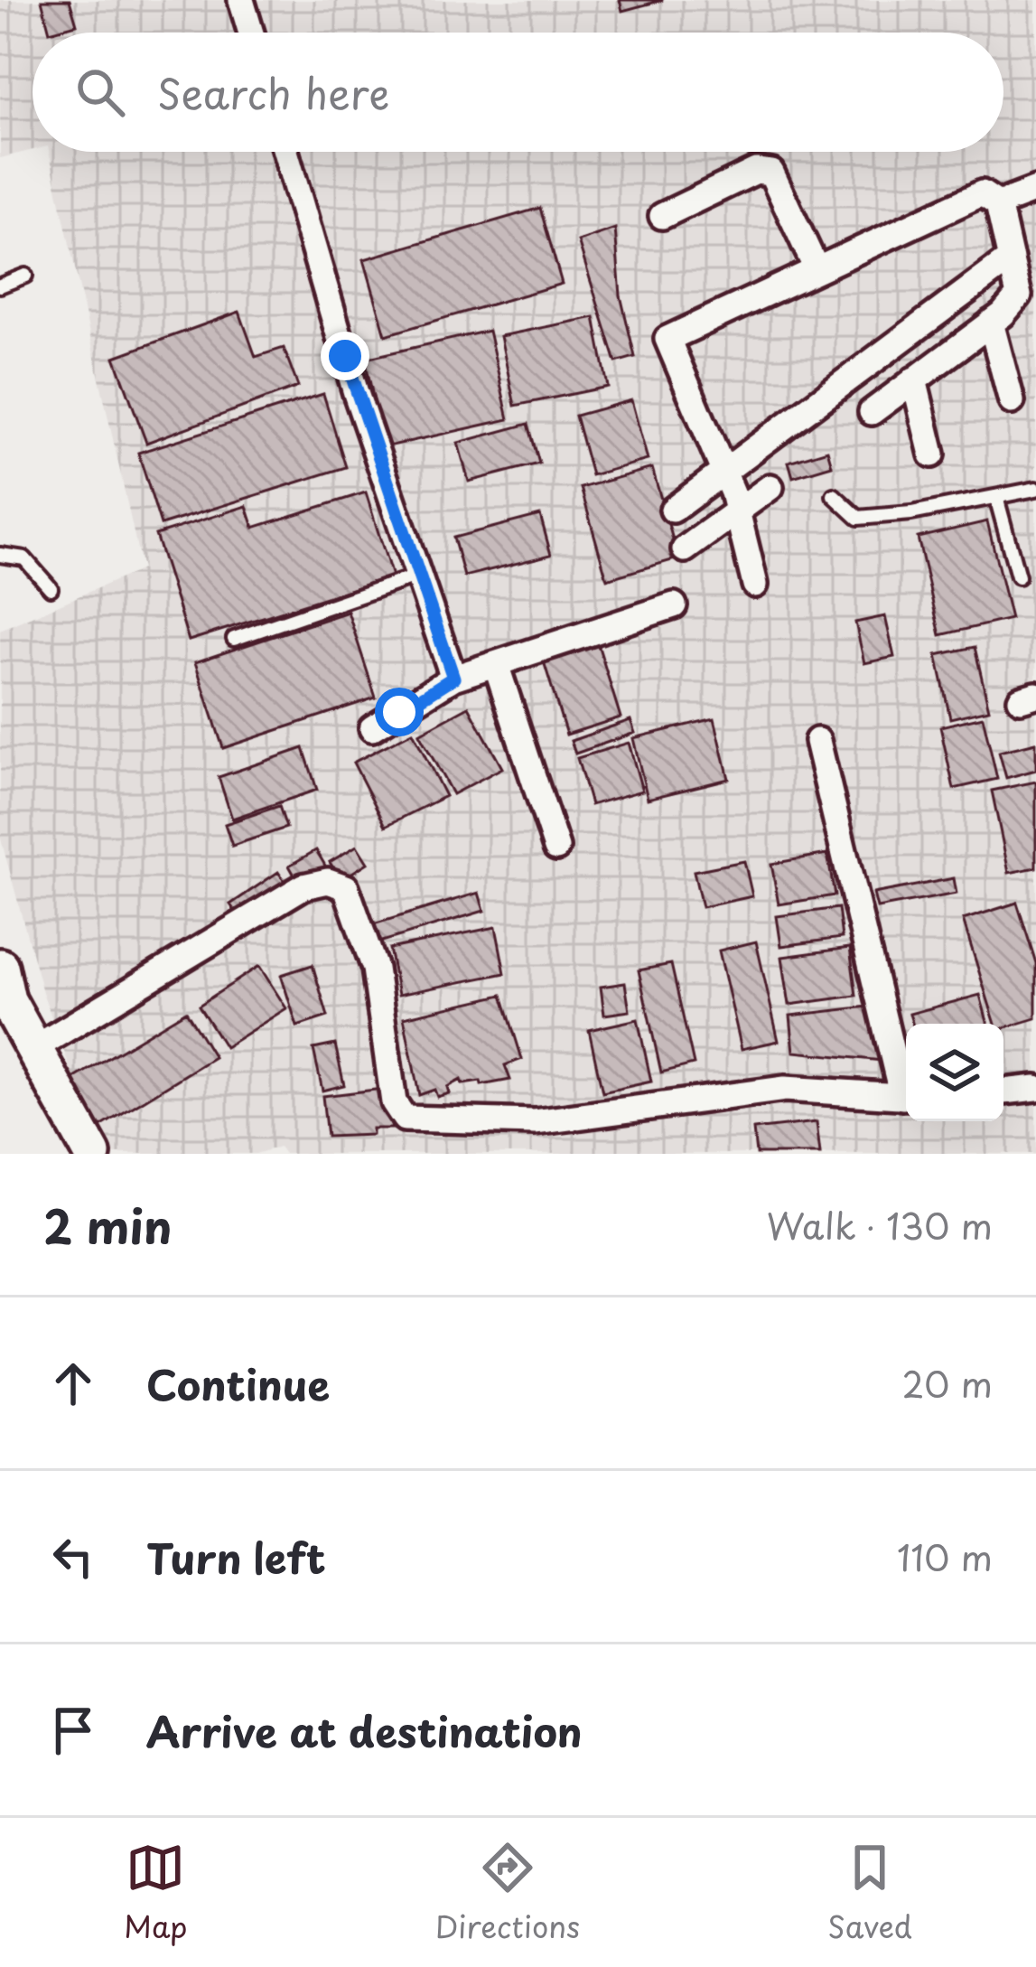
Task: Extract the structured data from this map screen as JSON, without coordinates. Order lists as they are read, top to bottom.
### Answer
{
  "page": {
    "search": "Search here",
    "heading": ["2 min", "Walk · 130 m"],
    "list": [
      ["Continue", "20 m"],
      ["Turn left", "110 m"],
      "Arrive at destination"
    ],
    "nav": ["Map", "Directions", "Saved"]
  }
}
